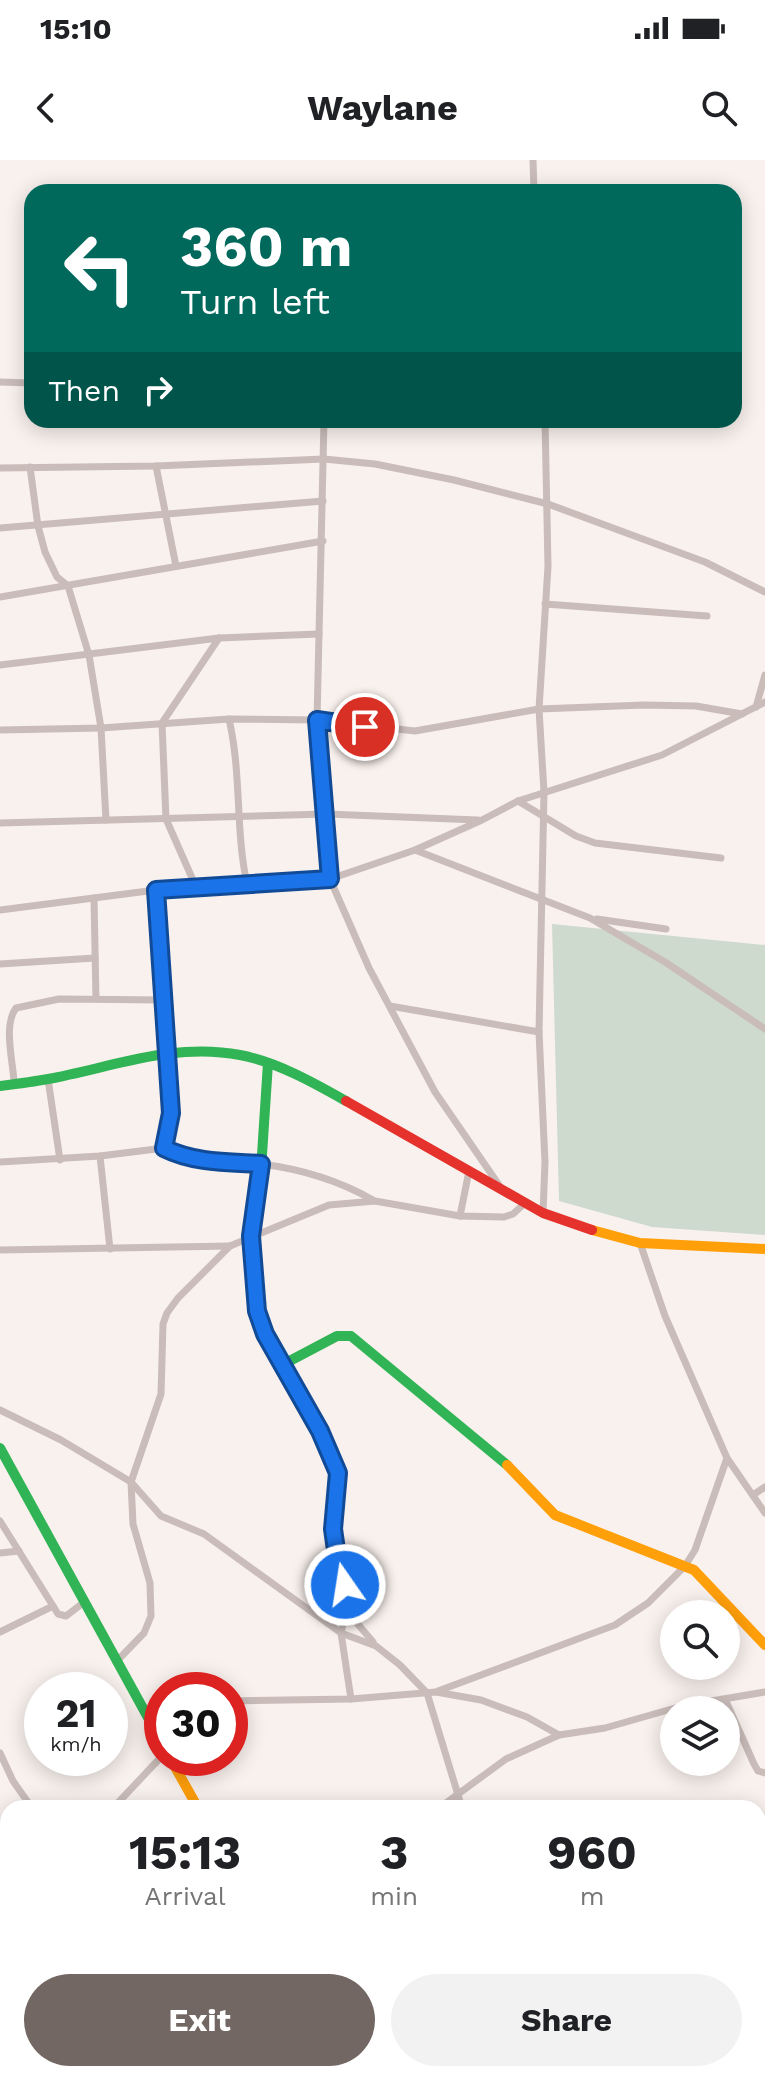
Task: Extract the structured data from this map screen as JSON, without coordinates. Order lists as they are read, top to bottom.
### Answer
{
  "page": {
    "status": "15:10",
    "header": "Waylane",
    "turn": ["360 m", "Turn left"],
    "then": "Then",
    "speed": "21 km/h",
    "limit": "30",
    "eta": [
      "15:13",
      "Arrival",
      "3",
      "min",
      "960",
      "m"
    ],
    "buttons": ["Exit", "Share"]
  }
}
